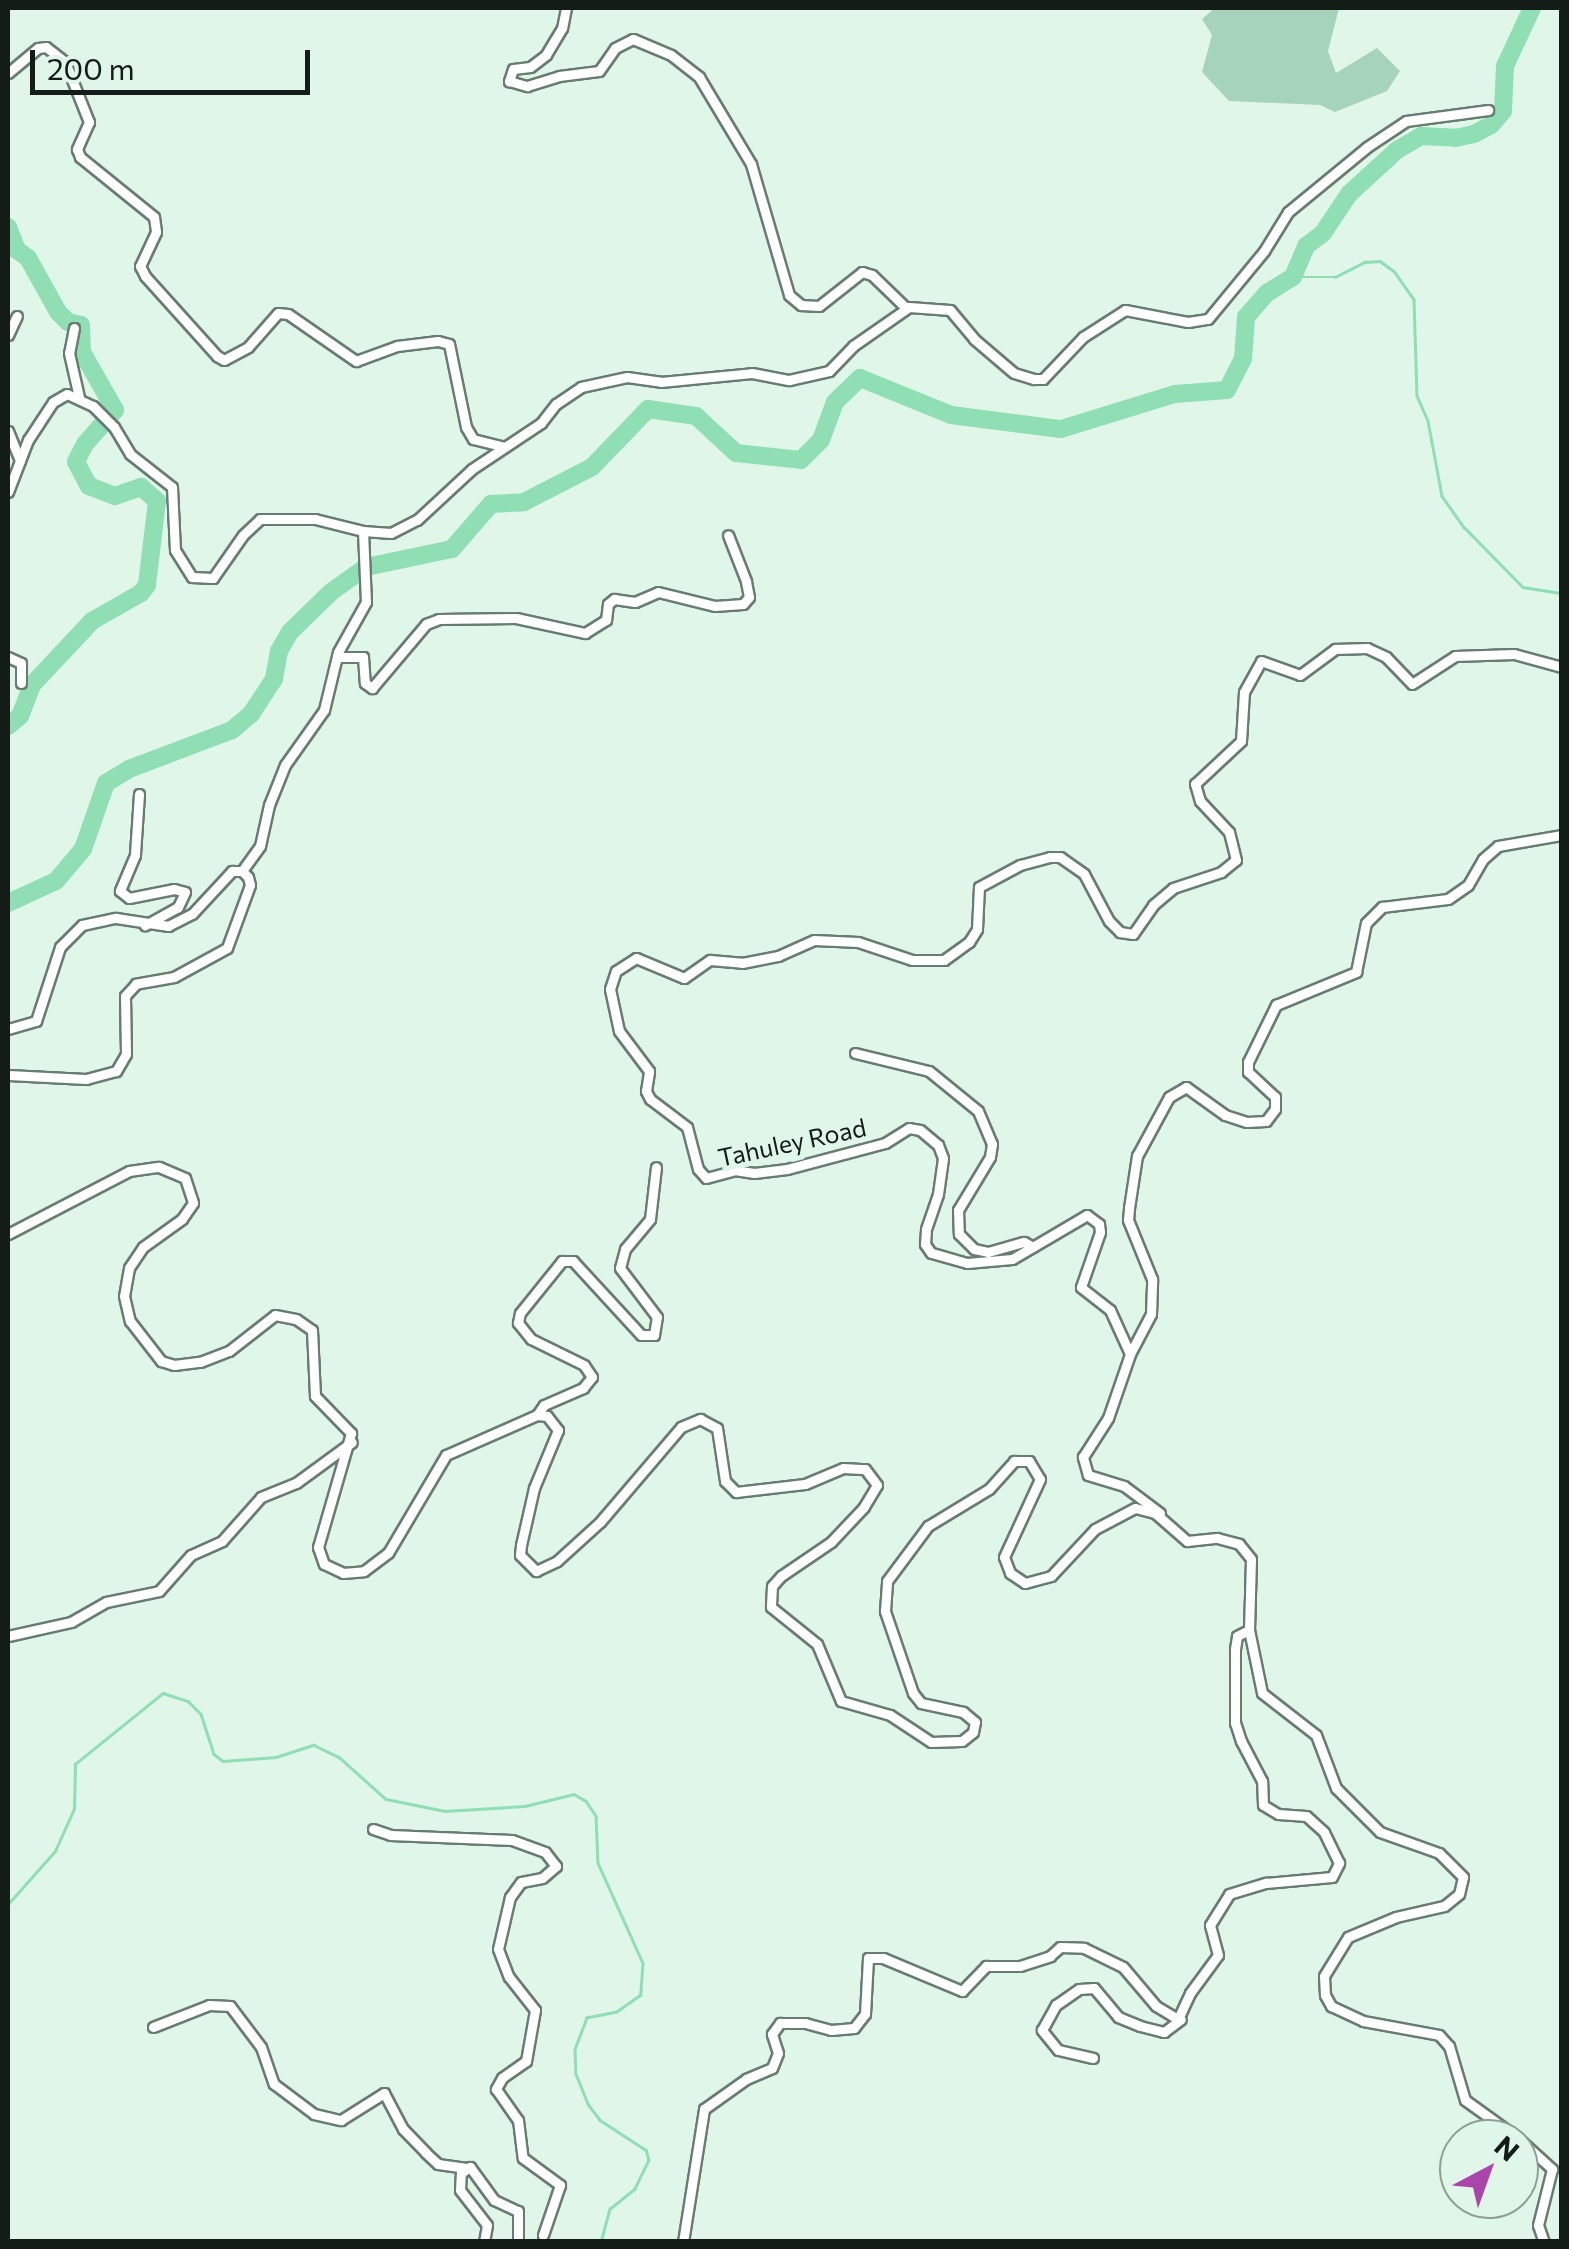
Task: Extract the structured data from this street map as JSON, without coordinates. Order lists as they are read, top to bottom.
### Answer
{
  "streets": {
    "street": ["Tahuley Road"]
  },
  "scale_bar": "200 m",
  "north": "top right"
}
